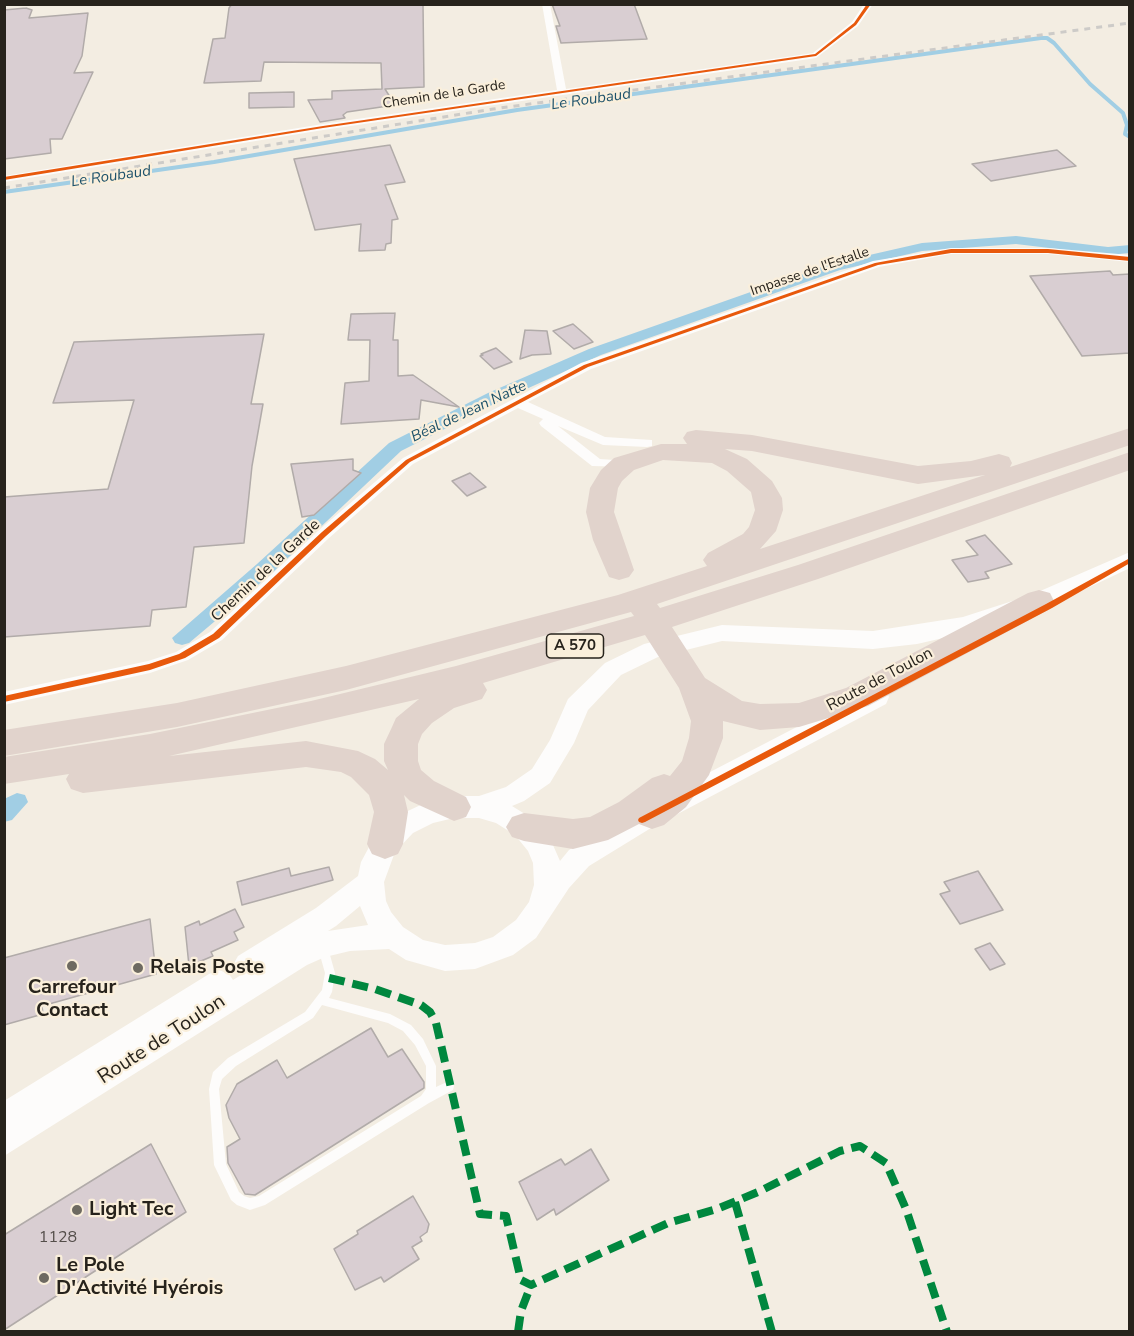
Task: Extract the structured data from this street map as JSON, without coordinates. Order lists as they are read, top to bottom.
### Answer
{
  "streets": {
    "highway": ["A 570"],
    "main road": ["Route de Toulon"],
    "street": ["Chemin de la Garde", "Impasse de l'Estalle"]
  },
  "crossings": [
    ["Chemin de la Garde", "Impasse de l'Estalle"]
  ],
  "water": ["Le Roubaud", "Béal de Jean Natte"],
  "places": [
    "Carrefour Contact",
    "Relais Poste",
    "Light Tec",
    "Le Pole D'Activité Hyérois"
  ],
  "house_numbers": ["1128"]
}
